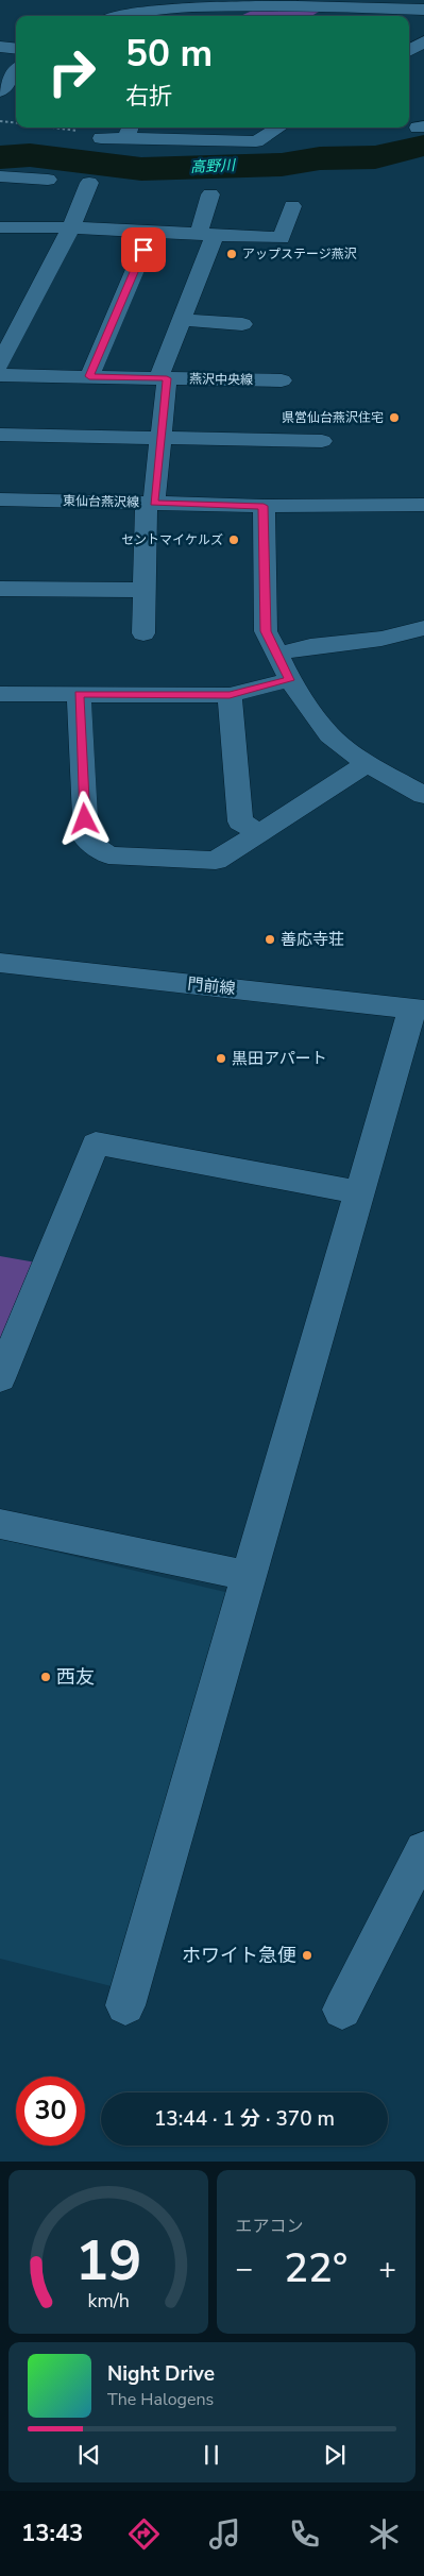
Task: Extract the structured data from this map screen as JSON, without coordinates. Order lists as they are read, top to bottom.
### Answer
{
  "streets": {
    "street": ["燕沢中央線", "東仙台燕沢線", "門前線"]
  },
  "water": ["高野川"],
  "places": [
    "アップステージ燕沢",
    "県営仙台燕沢住宅",
    "セントマイケルズ",
    "善応寺荘",
    "黒田アパート",
    "西友",
    "ホワイト急便"
  ],
  "page": {
    "turn": ["50 m", "右折"],
    "limit": "30",
    "trip": "13:44 · 1 分 · 370 m",
    "tile": "エアコン",
    "heat": ["−", "22°", "+"],
    "song": ["Night Drive", "The Halogens"],
    "tabs": "13:43",
    "gauge": ["19", "km/h"]
  }
}
